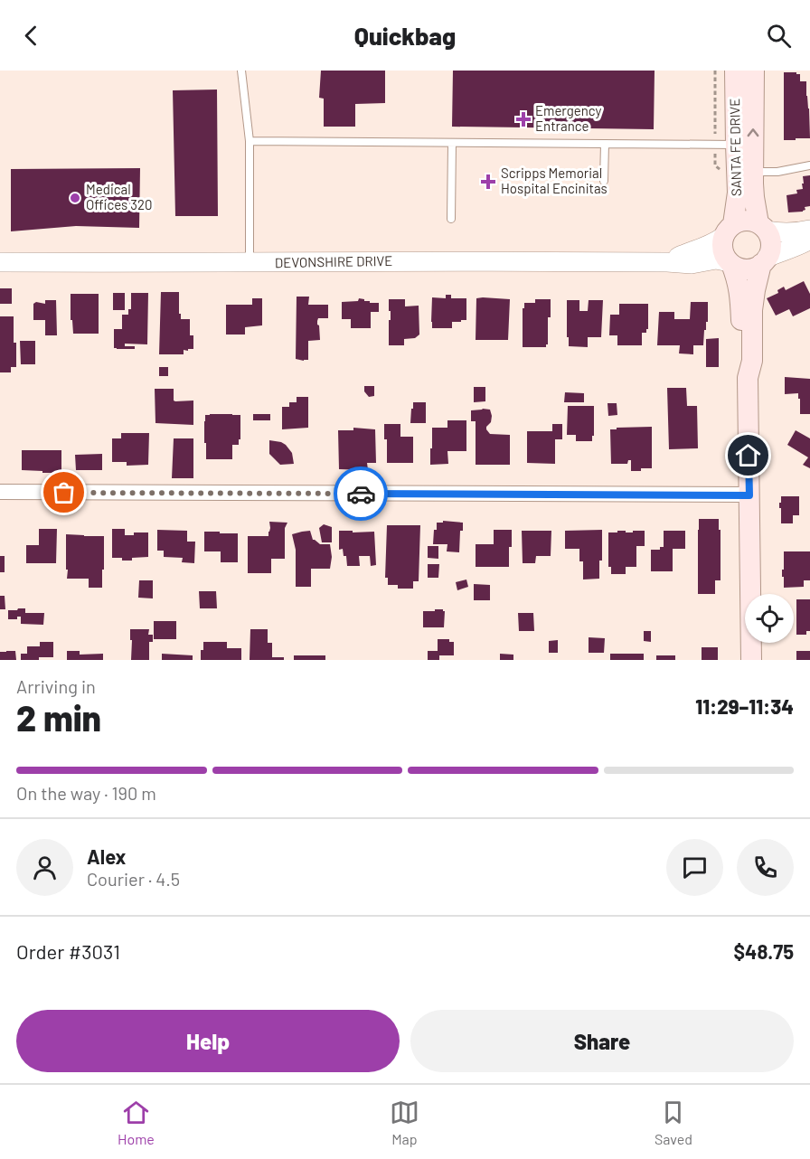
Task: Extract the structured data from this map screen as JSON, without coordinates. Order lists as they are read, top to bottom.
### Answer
{
  "streets": {
    "main road": ["SANTA FE DRIVE"],
    "street": ["DEVONSHIRE DRIVE"]
  },
  "crossings": [
    ["SANTA FE DRIVE", "DEVONSHIRE DRIVE"]
  ],
  "places": {
    "health": ["Emergency Entrance", "Scripps Memorial Hospital Encinitas"],
    "other": ["Medical Offices 320"]
  },
  "page": {
    "header": "Quickbag",
    "heading": ["2 min", "Arriving in", "11:29–11:34"],
    "panel": [
      "Alex",
      "Courier · 4.5",
      "Order #3031",
      "$48.75"
    ],
    "bar": "On the way · 190 m",
    "buttons": ["Help", "Share"],
    "tabs": ["Home", "Map", "Saved"]
  }
}
